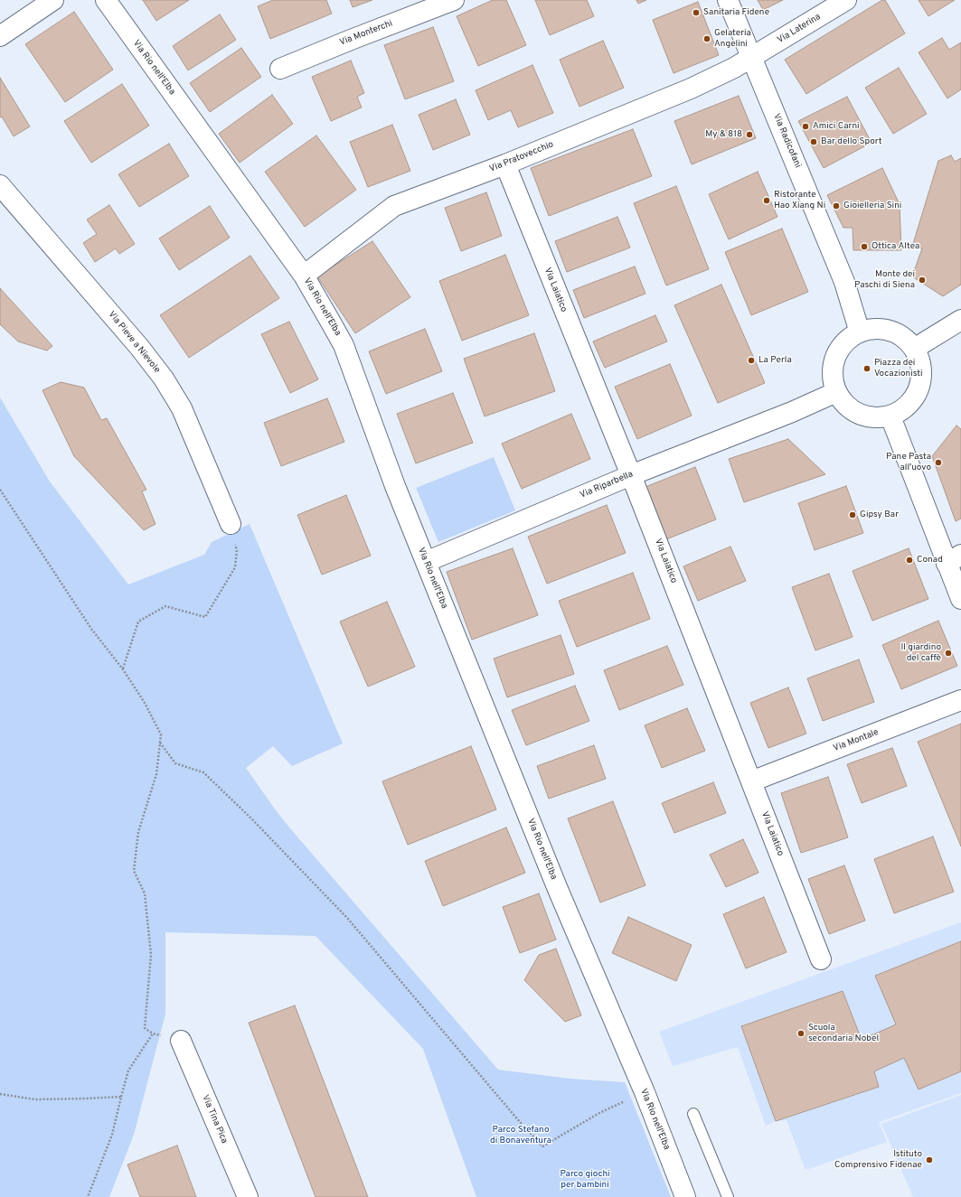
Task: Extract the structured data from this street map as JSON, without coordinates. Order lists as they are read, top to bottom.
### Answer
{
  "streets": {
    "street": [
      "Via Laterina",
      "Via Monterchi",
      "Via Rio nell'Elba",
      "Via Radicofani",
      "Via Pratovecchio",
      "Via Laiatico",
      "Via Pieve a Nievole",
      "Via Riparbella",
      "Via Montale",
      "Via Tina Pica"
    ]
  },
  "crossings": [
    ["Via Laterina", "Via Radicofani"],
    ["Via Laterina", "Via Pratovecchio"],
    ["Via Rio nell'Elba", "Via Pratovecchio"],
    ["Via Rio nell'Elba", "Via Riparbella"],
    ["Via Radicofani", "Via Pratovecchio"],
    ["Via Radicofani", "Via Riparbella"],
    ["Via Pratovecchio", "Via Laiatico"],
    ["Via Laiatico", "Via Riparbella"],
    ["Via Laiatico", "Via Montale"]
  ],
  "parks": ["Parco Stefano di Bonaventura", "Parco giochi per bambini"],
  "places": [
    "Sanitaria Fidene",
    "Gelateria Angelini",
    "Amici Carni",
    "My & 818",
    "Bar dello Sport",
    "Ristorante Hao Xiang Ni",
    "Gioielleria Sini",
    "Ottica Altea",
    "Monte dei Paschi di Siena",
    "La Perla",
    "Piazza dei Vocazionisti",
    "Pane Pasta all'uovo",
    "Gipsy Bar",
    "Conad",
    "Il giardino del caffè",
    "Scuola secondaria Nobel",
    "Istituto Comprensivo Fidenae"
  ]
}
